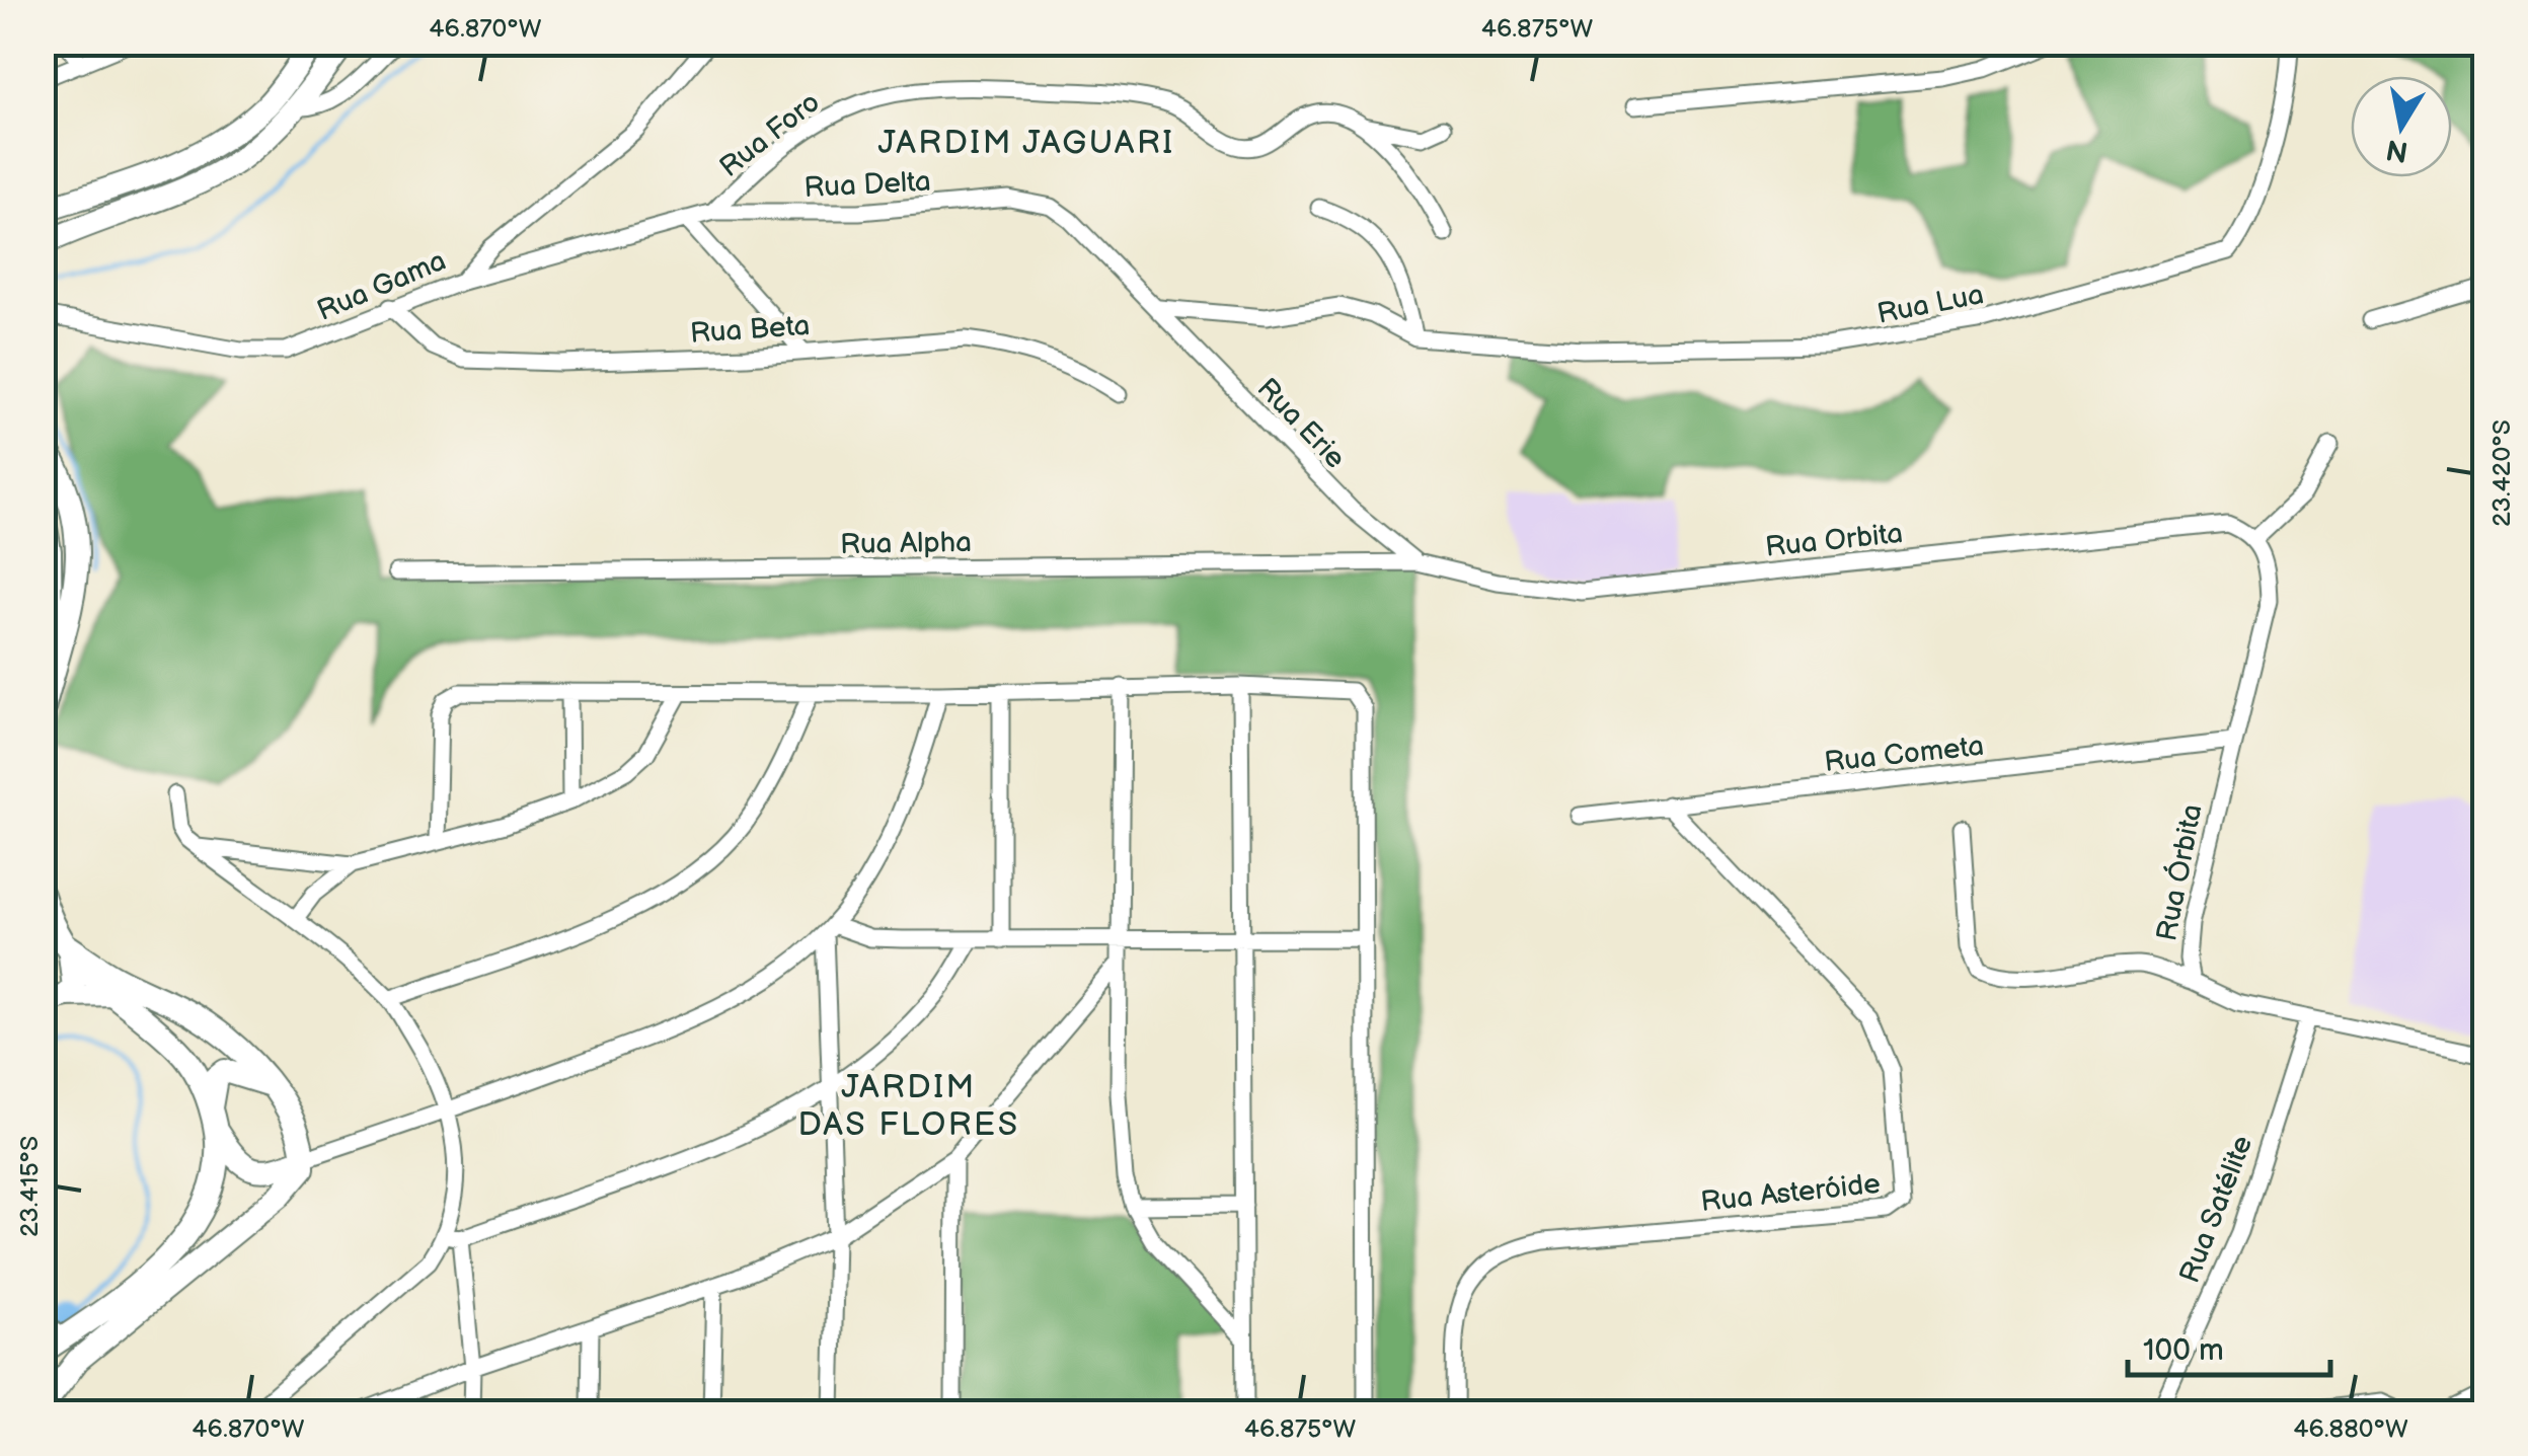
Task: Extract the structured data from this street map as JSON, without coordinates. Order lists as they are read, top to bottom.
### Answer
{
  "streets": {
    "street": [
      "Rua Foro",
      "Rua Delta",
      "Rua Gama",
      "Rua Lua",
      "Rua Beta",
      "Rua Erie",
      "Rua Orbita",
      "Rua Alpha",
      "Rua Cometa",
      "Rua Órbita",
      "Rua Asteróide",
      "Rua Satélite"
    ]
  },
  "crossings": [
    ["Rua Foro", "Rua Delta"],
    ["Rua Delta", "Rua Gama"],
    ["Rua Delta", "Rua Erie"],
    ["Rua Gama", "Rua Beta"],
    ["Rua Erie", "Rua Orbita"],
    ["Rua Erie", "Rua Alpha"],
    ["Rua Orbita", "Rua Alpha"],
    ["Rua Orbita", "Rua Órbita"],
    ["Rua Cometa", "Rua Órbita"],
    ["Rua Cometa", "Rua Asteróide"],
    ["Rua Órbita", "Rua Satélite"]
  ],
  "districts": ["JARDIM JAGUARI", "JARDIM DAS FLORES"],
  "scale_bar": "100 m",
  "north": "bottom",
  "coordinates": [
    "46.870°W",
    "46.875°W",
    "23.420°S",
    "23.415°S",
    "46.880°W"
  ]
}
